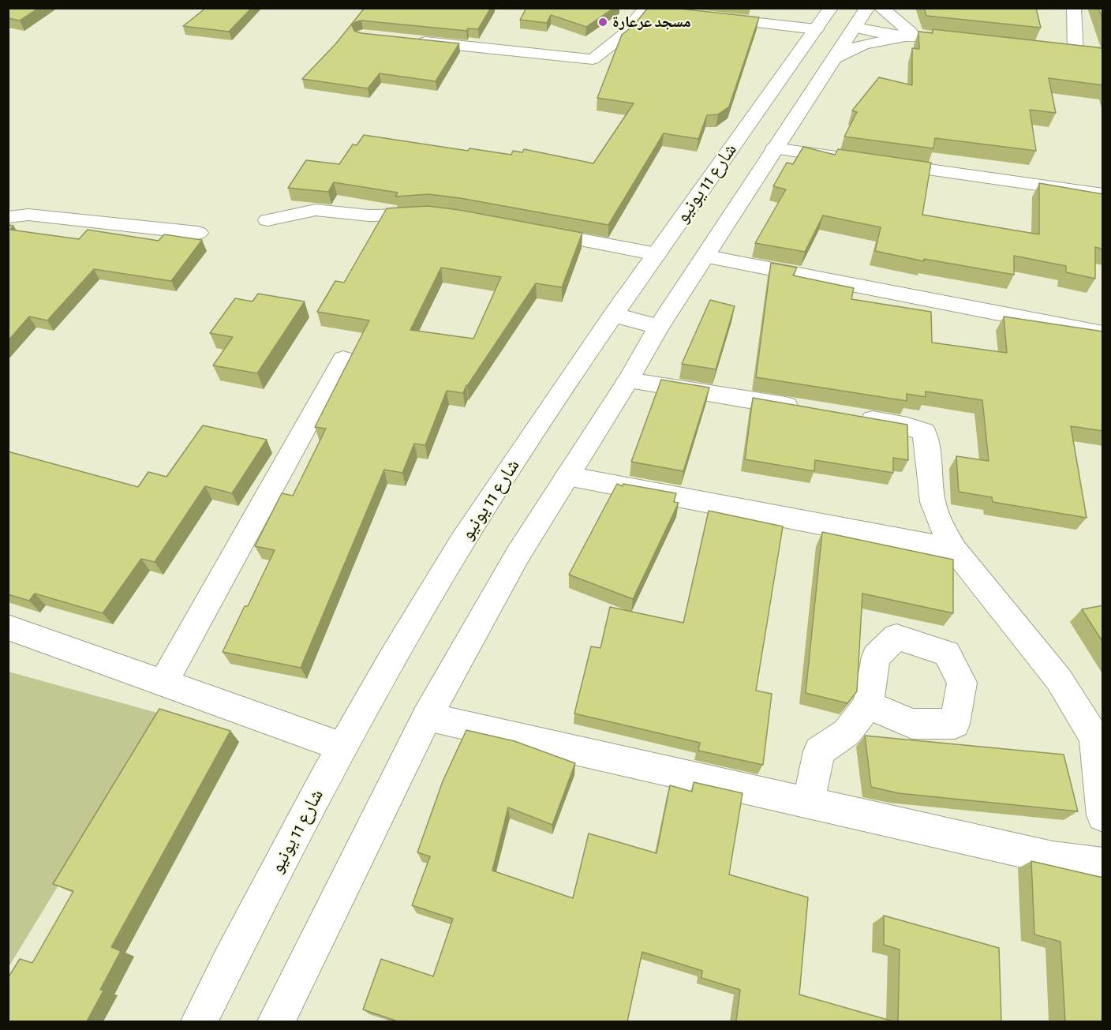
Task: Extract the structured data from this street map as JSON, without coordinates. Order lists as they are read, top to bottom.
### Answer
{
  "streets": {
    "main road": ["شارع 11 يونيو"]
  },
  "places": ["مسجد عرعارة"]
}
